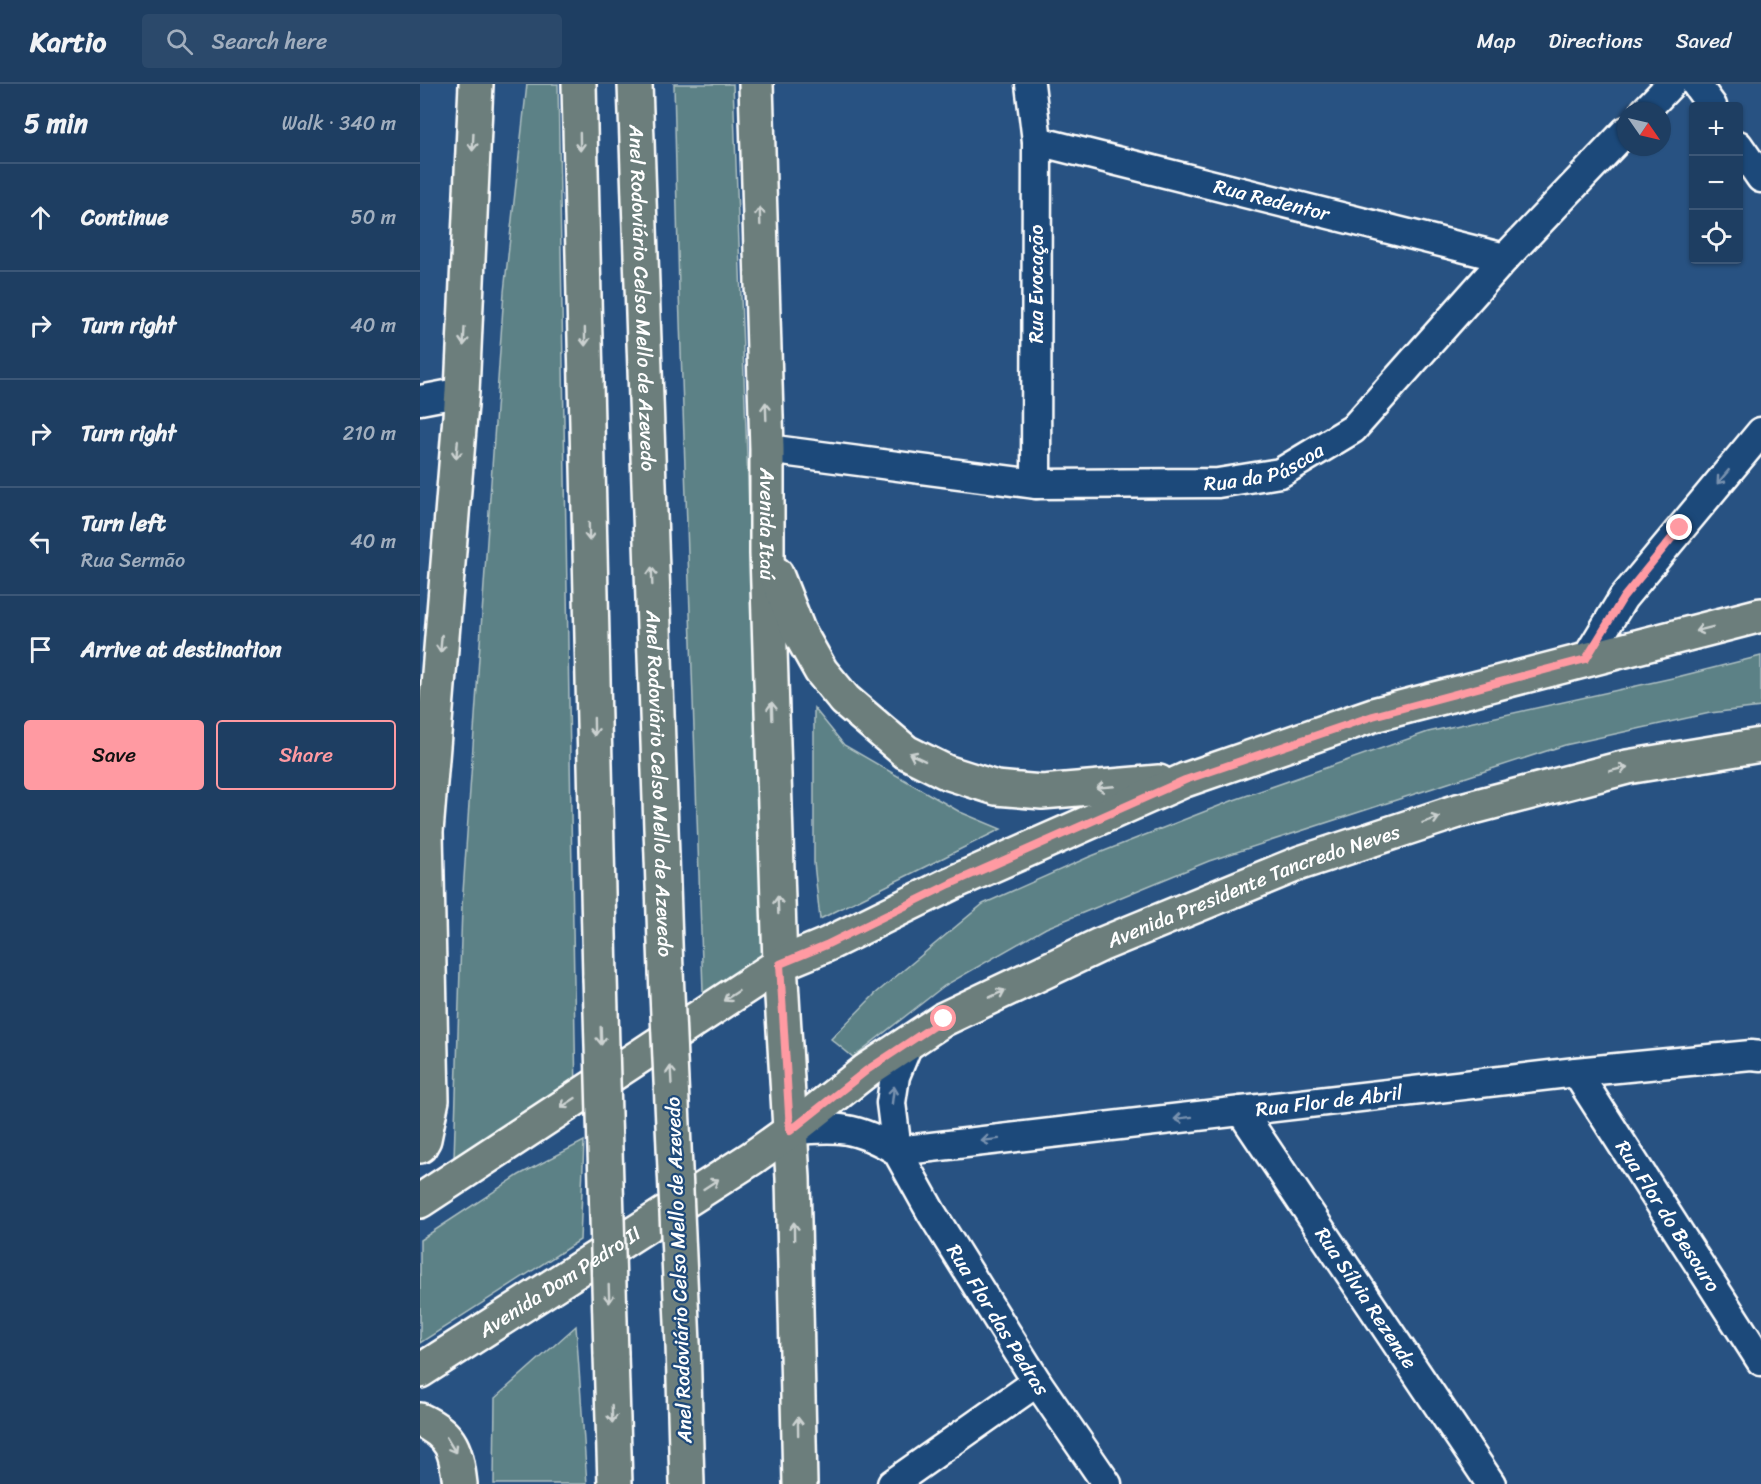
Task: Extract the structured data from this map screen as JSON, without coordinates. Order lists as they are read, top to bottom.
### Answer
{
  "streets": {
    "main road": [
      "Anel Rodoviário Celso Mello de Azevedo",
      "Avenida Itaú",
      "Avenida Presidente Tancredo Neves",
      "Avenida Dom Pedro II"
    ],
    "street": [
      "Rua Redentor",
      "Rua Evocação",
      "Rua da Páscoa",
      "Rua Flor de Abril",
      "Rua Flor do Besouro",
      "Rua Sílvia Rezende",
      "Rua Flor das Pedras"
    ]
  },
  "crossings": [
    ["Rua Redentor", "Rua Evocação"],
    ["Rua Redentor", "Rua da Páscoa"],
    ["Rua Evocação", "Rua da Páscoa"],
    ["Rua da Páscoa", "Avenida Itaú"],
    ["Avenida Presidente Tancredo Neves", "Avenida Dom Pedro II"],
    ["Avenida Presidente Tancredo Neves", "Rua Flor das Pedras"],
    ["Rua Flor de Abril", "Rua Flor do Besouro"],
    ["Rua Flor de Abril", "Rua Sílvia Rezende"],
    ["Rua Flor de Abril", "Rua Flor das Pedras"]
  ],
  "one_way": ["Rua Flor de Abril"],
  "north": "bottom right",
  "page": {
    "header": "Kartio",
    "search": "Search here",
    "nav": ["Map", "Directions", "Saved"],
    "heading": ["5 min", "Walk · 340 m"],
    "map_buttons": ["+", "−"],
    "list": [
      ["Continue", "50 m"],
      ["Turn right", "40 m"],
      ["Turn right", "210 m"],
      ["Turn left", "Rua Sermão", "40 m"],
      "Arrive at destination"
    ],
    "buttons": ["Save", "Share"]
  }
}
